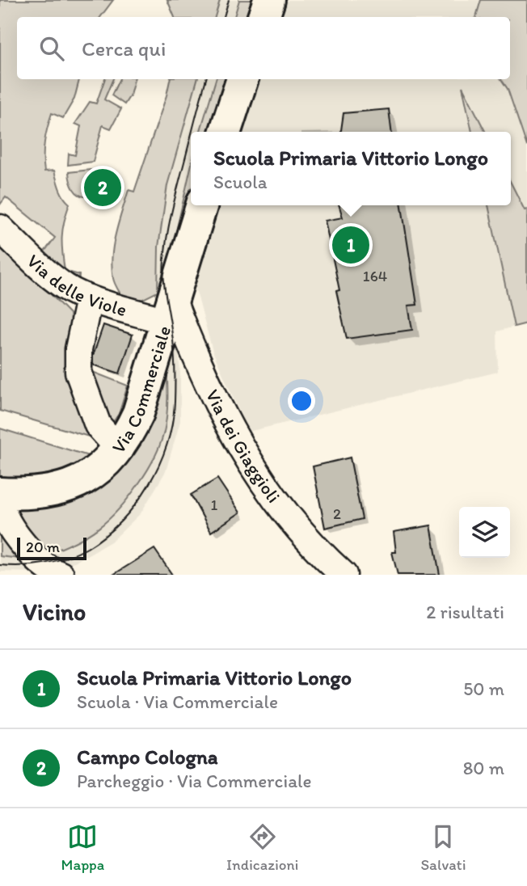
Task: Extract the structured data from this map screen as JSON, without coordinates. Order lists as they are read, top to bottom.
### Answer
{
  "streets": {
    "main road": ["Via Commerciale"],
    "street": ["Via delle Viole", "Via dei Giaggioli"]
  },
  "crossings": [
    ["Via delle Viole", "Via Commerciale"],
    ["Via delle Viole", "Via dei Giaggioli"],
    ["Via Commerciale", "Via dei Giaggioli"]
  ],
  "house_numbers": ["164", "1", "2"],
  "scale_bar": "20 m",
  "page": {
    "search": "Cerca qui",
    "popup": ["Scuola Primaria Vittorio Longo", "Scuola"],
    "pins": ["2", "1"],
    "scale": "20 m",
    "heading": ["Vicino", "2 risultati"],
    "list": [
      {
        "mark": "1",
        "name": "Scuola Primaria Vittorio Longo",
        "note": "Scuola · Via Commerciale",
        "value": "50 m"
      },
      {
        "mark": "2",
        "name": "Campo Cologna",
        "note": "Parcheggio · Via Commerciale",
        "value": "80 m"
      }
    ],
    "nav": ["Mappa", "Indicazioni", "Salvati"]
  }
}
